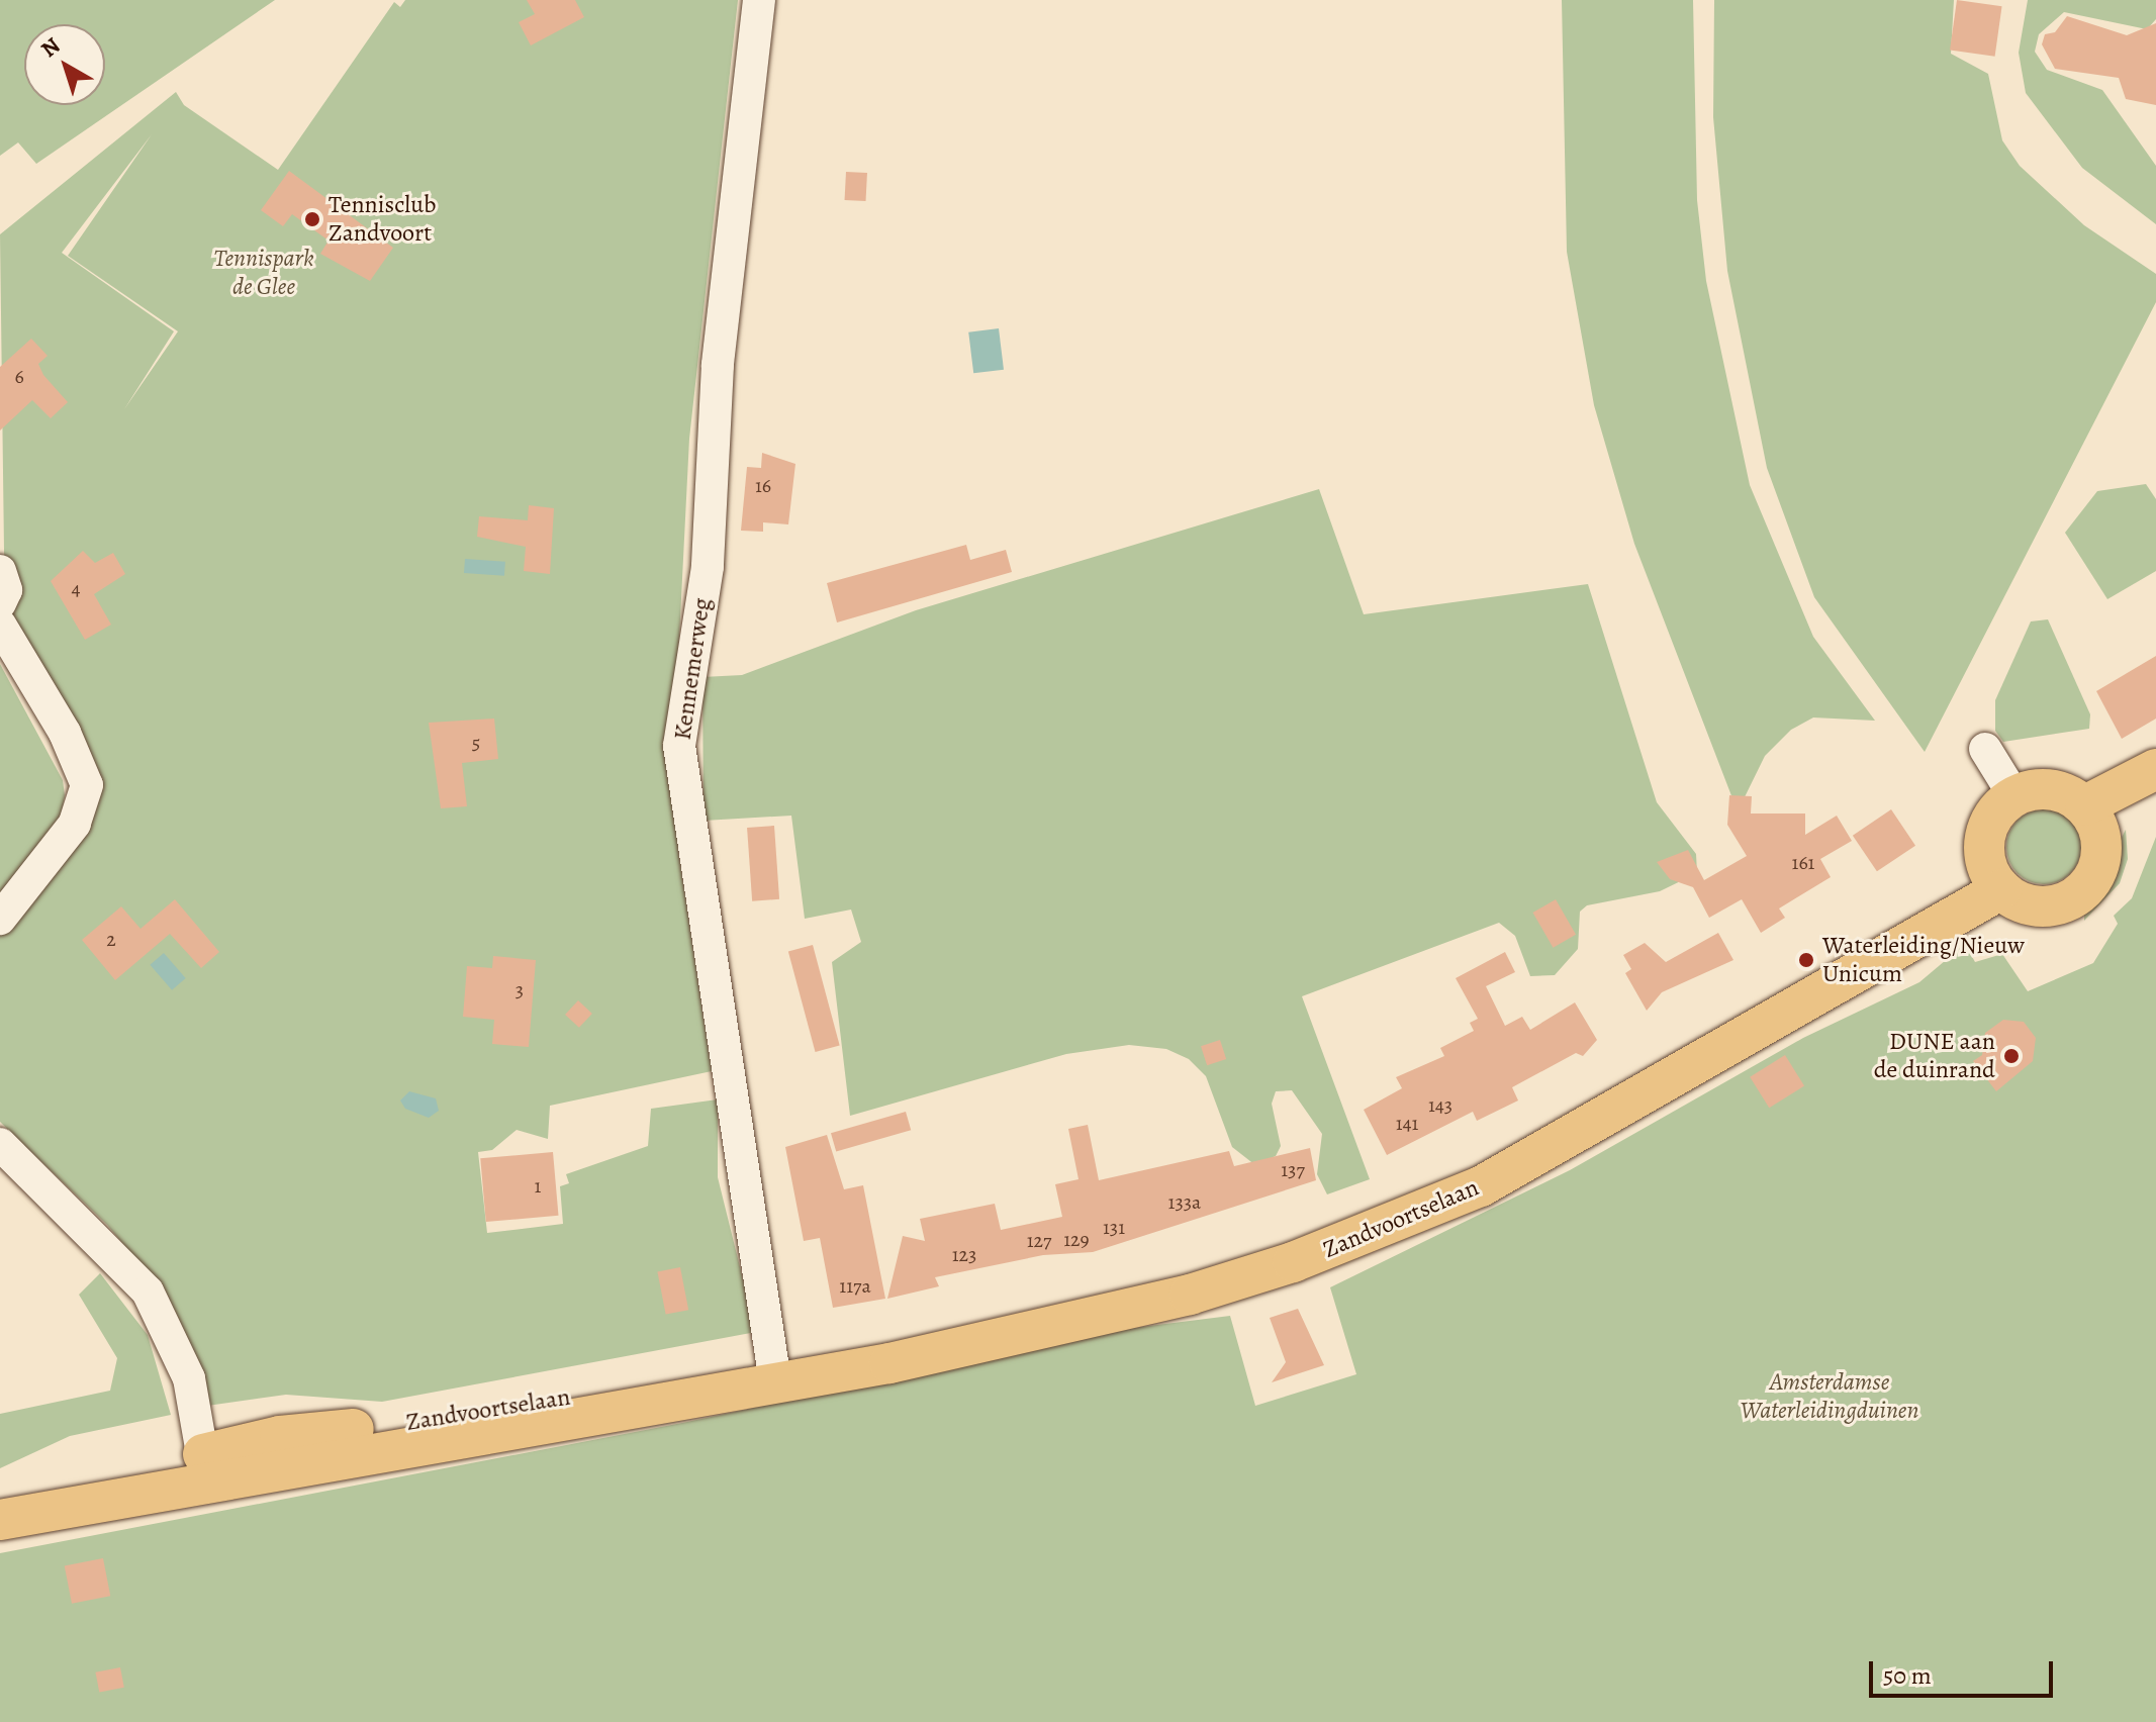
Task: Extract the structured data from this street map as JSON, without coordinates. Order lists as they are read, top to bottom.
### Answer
{
  "streets": {
    "main road": ["Zandvoortselaan"],
    "street": ["Kennemerweg"]
  },
  "crossings": [
    ["Kennemerweg", "Zandvoortselaan"]
  ],
  "parks": ["Tennispark de Glee", "Amsterdamse Waterleidingduinen"],
  "places": ["Tennisclub Zandvoort", "Waterleiding/Nieuw Unicum", "DUNE aan de duinrand"],
  "house_numbers": [
    "6",
    "16",
    "4",
    "5",
    "161",
    "2",
    "3",
    "143",
    "141",
    "137",
    "1",
    "133a",
    "131",
    "129",
    "127",
    "123",
    "117a"
  ],
  "scale_bar": "50 m",
  "north": "top left"
}
